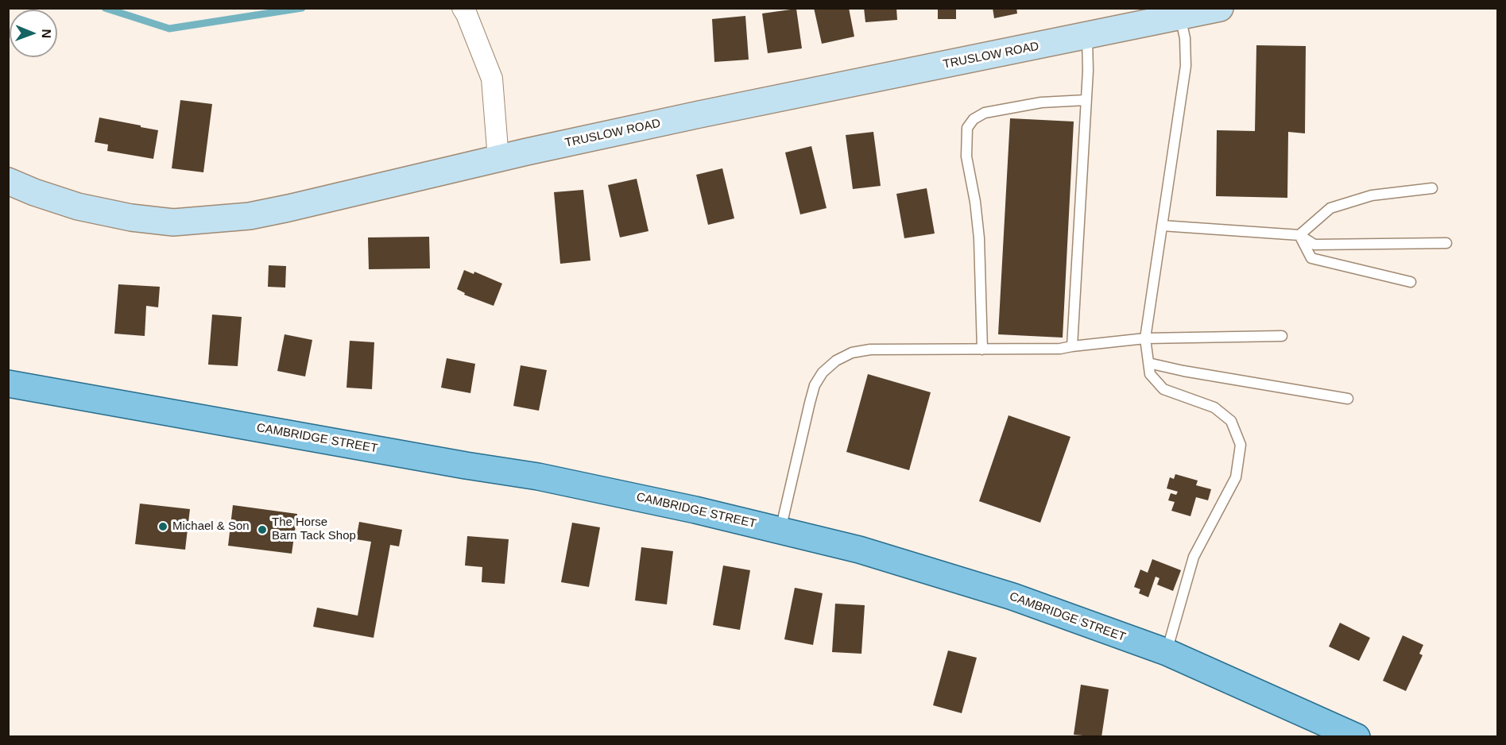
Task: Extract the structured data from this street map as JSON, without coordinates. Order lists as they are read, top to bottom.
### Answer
{
  "streets": {
    "main road": ["CAMBRIDGE STREET"],
    "street": ["TRUSLOW ROAD"]
  },
  "places": ["Michael & Son", "The Horse Barn Tack Shop"],
  "north": "right"
}
